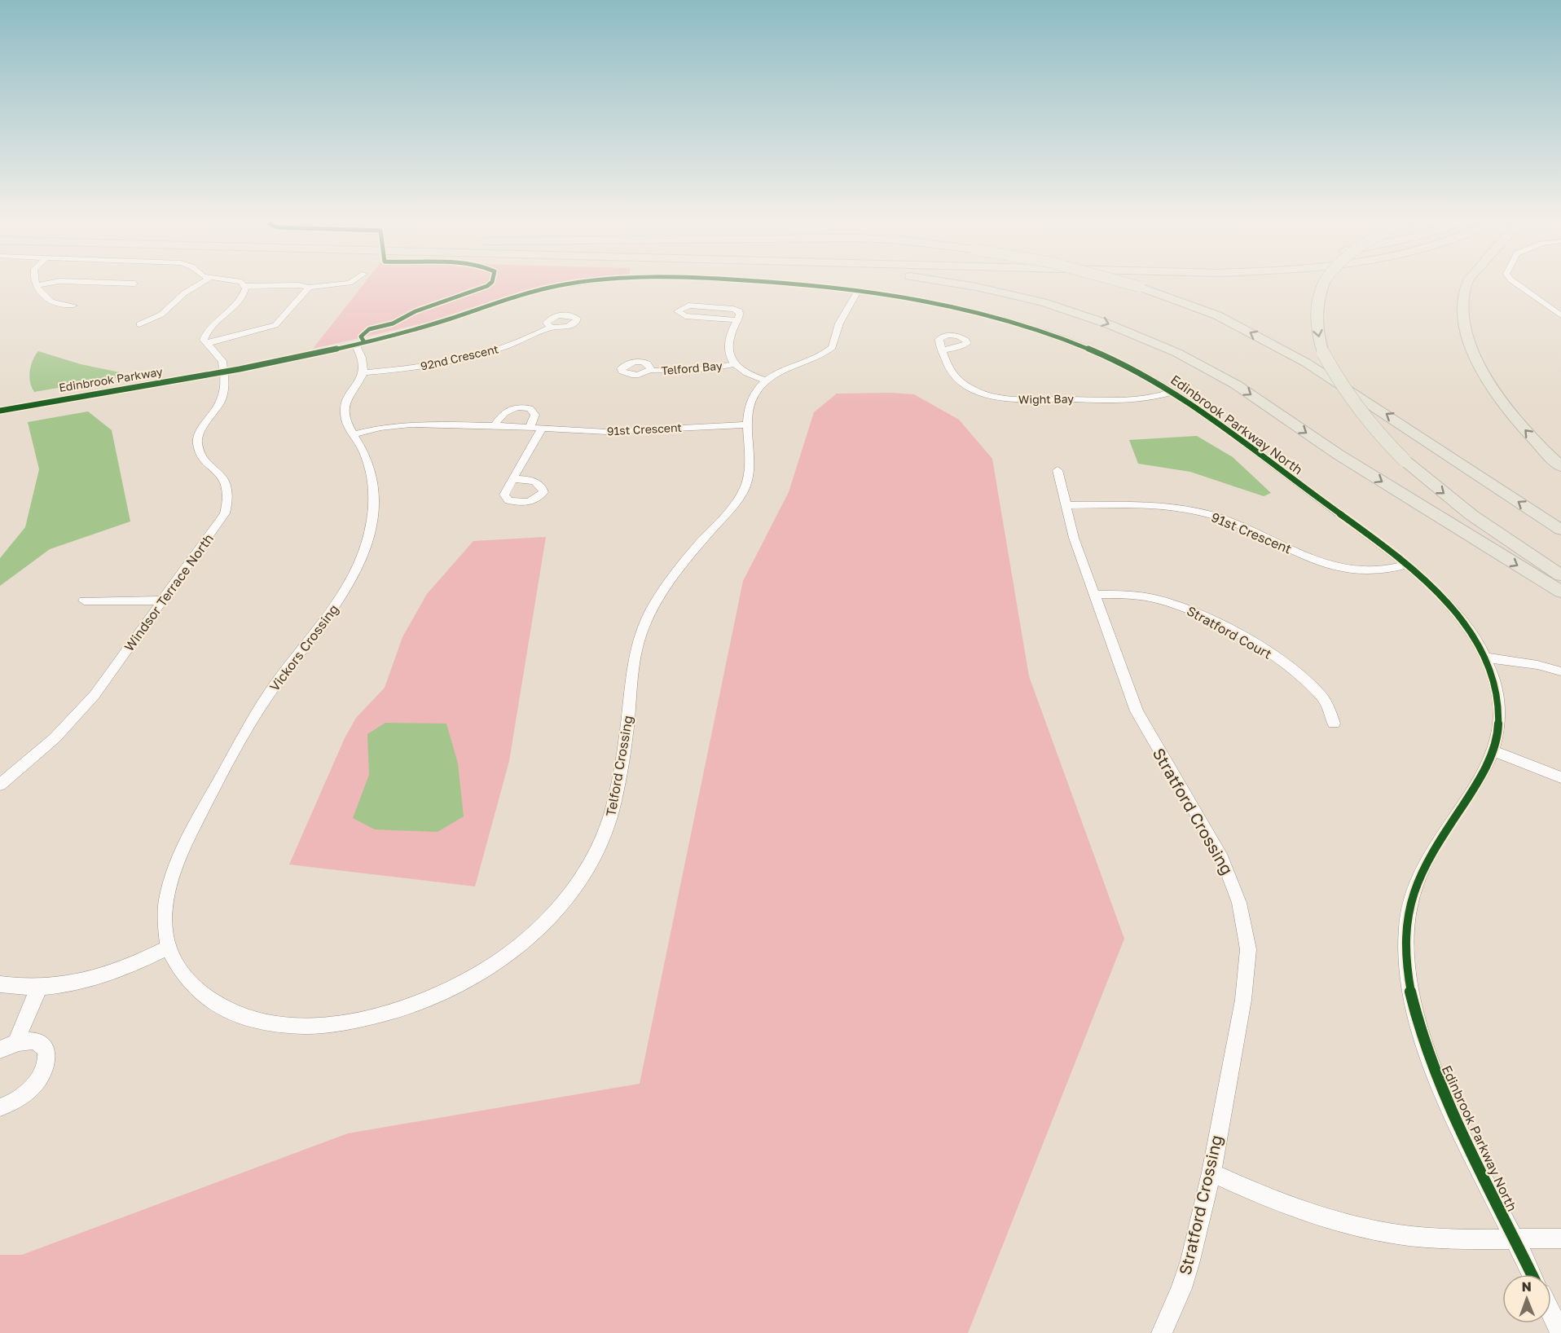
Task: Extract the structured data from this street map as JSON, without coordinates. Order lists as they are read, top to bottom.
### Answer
{
  "streets": {
    "street": [
      "92nd Crescent",
      "Telford Bay",
      "Edinbrook Parkway",
      "Wight Bay",
      "Edinbrook Parkway North",
      "91st Crescent",
      "Windsor Terrace North",
      "Stratford Court",
      "Vickors Crossing",
      "Telford Crossing",
      "Stratford Crossing"
    ]
  },
  "crossings": [
    ["92nd Crescent", "Vickors Crossing"],
    ["Telford Bay", "Telford Crossing"],
    ["Edinbrook Parkway", "Edinbrook Parkway North"],
    ["Edinbrook Parkway", "Windsor Terrace North"],
    ["Wight Bay", "Edinbrook Parkway North"],
    ["Edinbrook Parkway North", "91st Crescent"],
    ["Edinbrook Parkway North", "Windsor Terrace North"],
    ["91st Crescent", "Vickors Crossing"],
    ["91st Crescent", "Telford Crossing"],
    ["91st Crescent", "Stratford Crossing"],
    ["Stratford Court", "Stratford Crossing"],
    ["Vickors Crossing", "Telford Crossing"]
  ],
  "north": "top"
}
